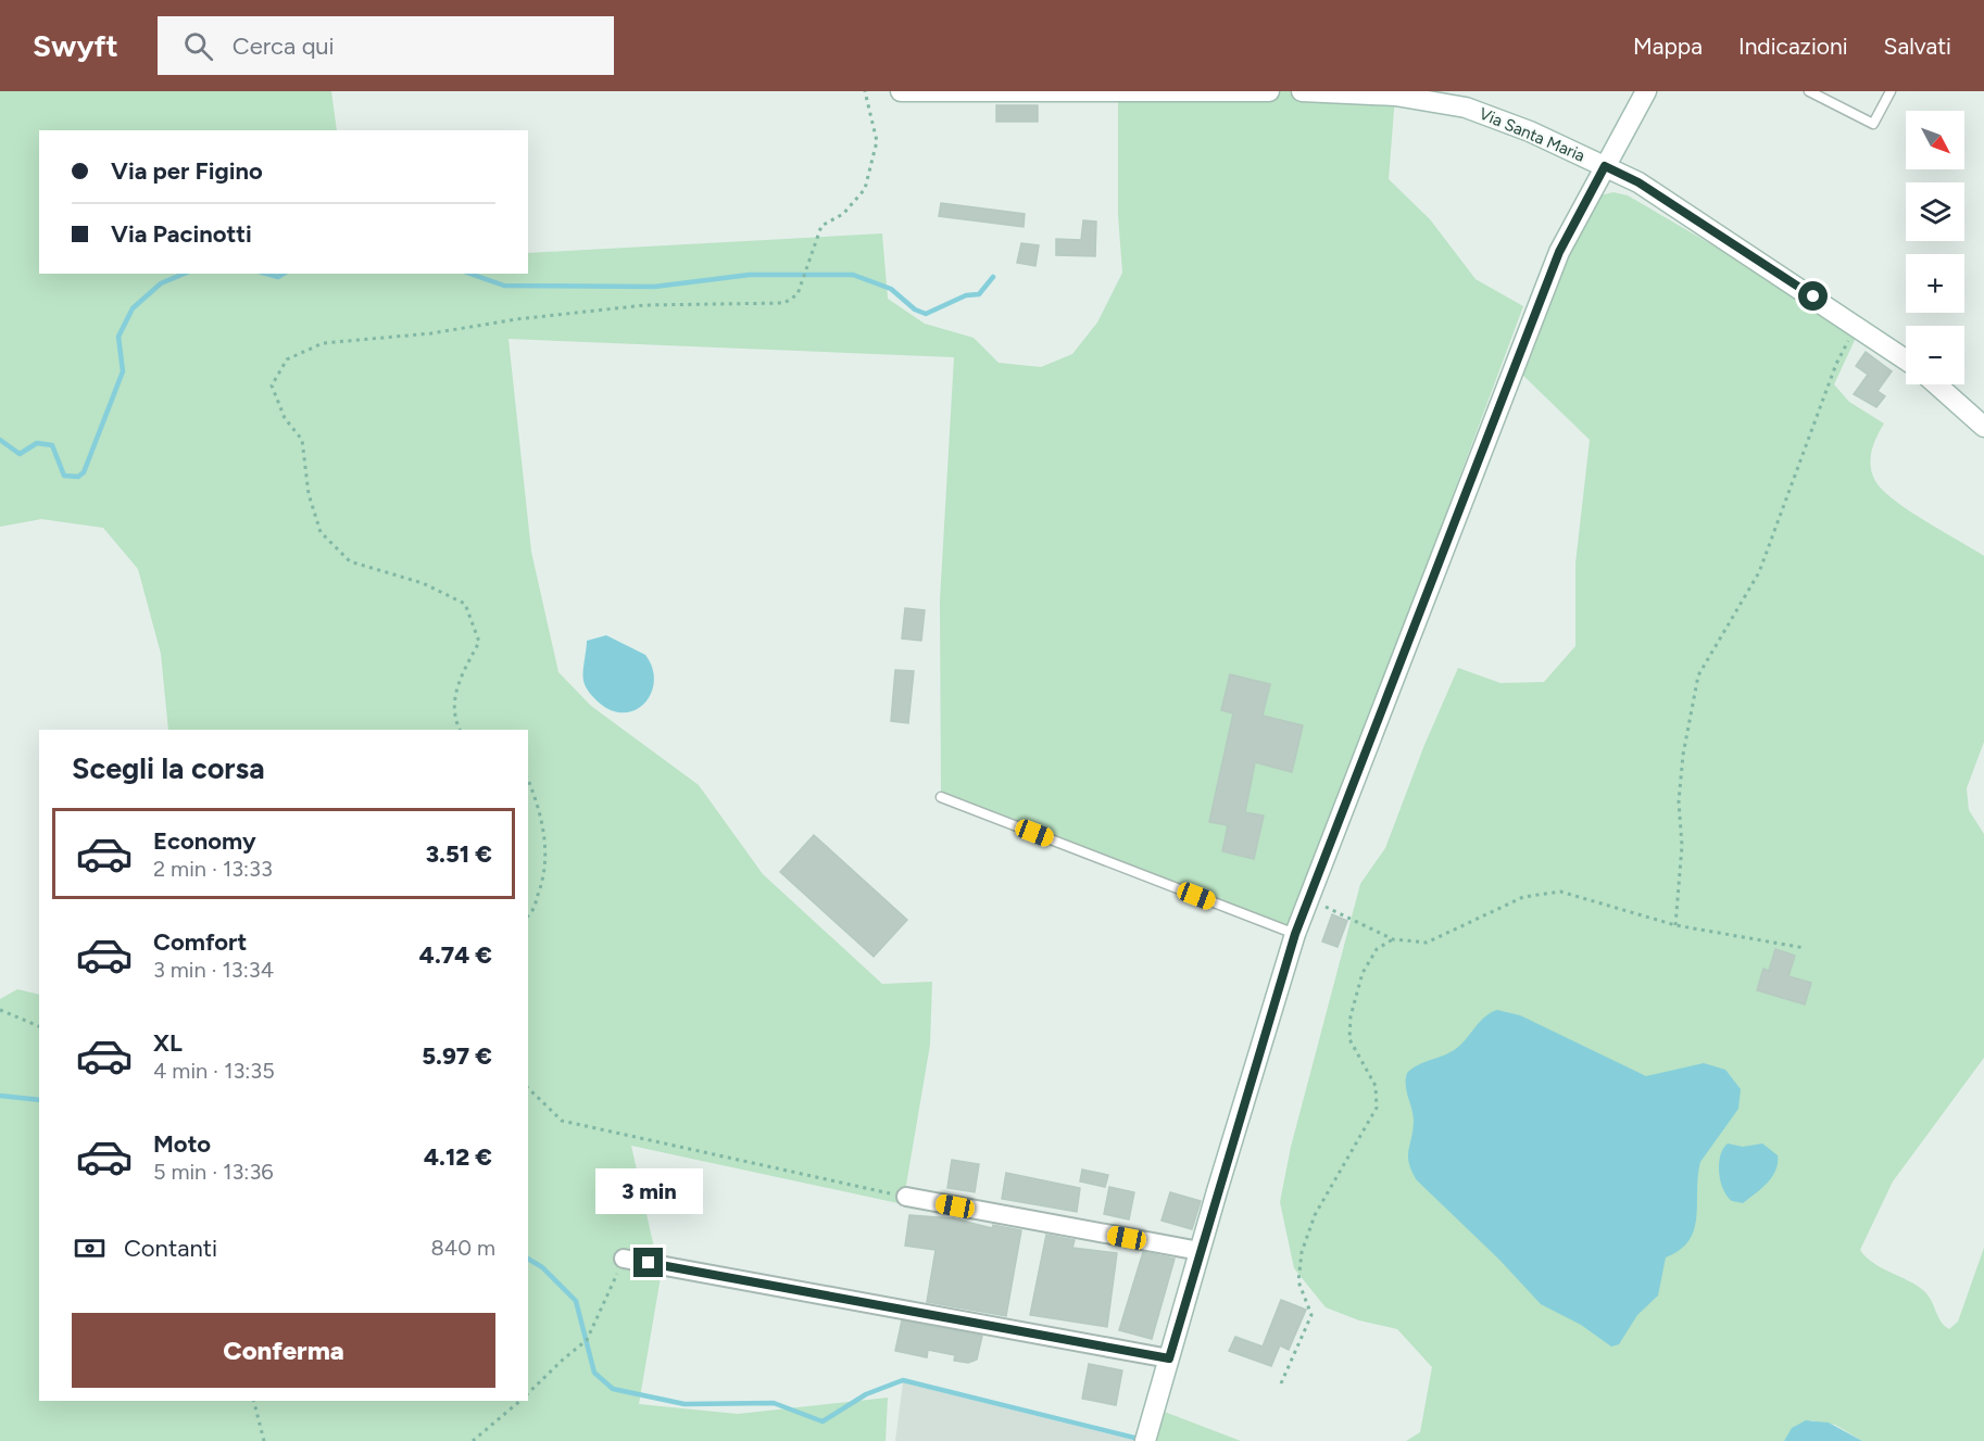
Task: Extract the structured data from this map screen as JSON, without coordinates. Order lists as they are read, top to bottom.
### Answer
{
  "streets": {
    "street": ["Via Santa Maria"]
  },
  "north": "bottom right",
  "page": {
    "header": "Swyft",
    "search": "Cerca qui",
    "nav": ["Mappa", "Indicazioni", "Salvati"],
    "map_buttons": ["+", "−"],
    "banner": ["Via per Figino", "Via Pacinotti"],
    "heading": "Scegli la corsa",
    "list": [
      {
        "name": "Economy",
        "note": "2 min · 13:33",
        "value": "3.51 €"
      },
      {
        "name": "Comfort",
        "note": "3 min · 13:34",
        "value": "4.74 €"
      },
      {
        "name": "XL",
        "note": "4 min · 13:35",
        "value": "5.97 €"
      },
      {
        "name": "Moto",
        "note": "5 min · 13:36",
        "value": "4.12 €"
      }
    ],
    "bubble": "3 min",
    "pay": ["Contanti", "840 m"],
    "buttons": "Conferma"
  }
}
